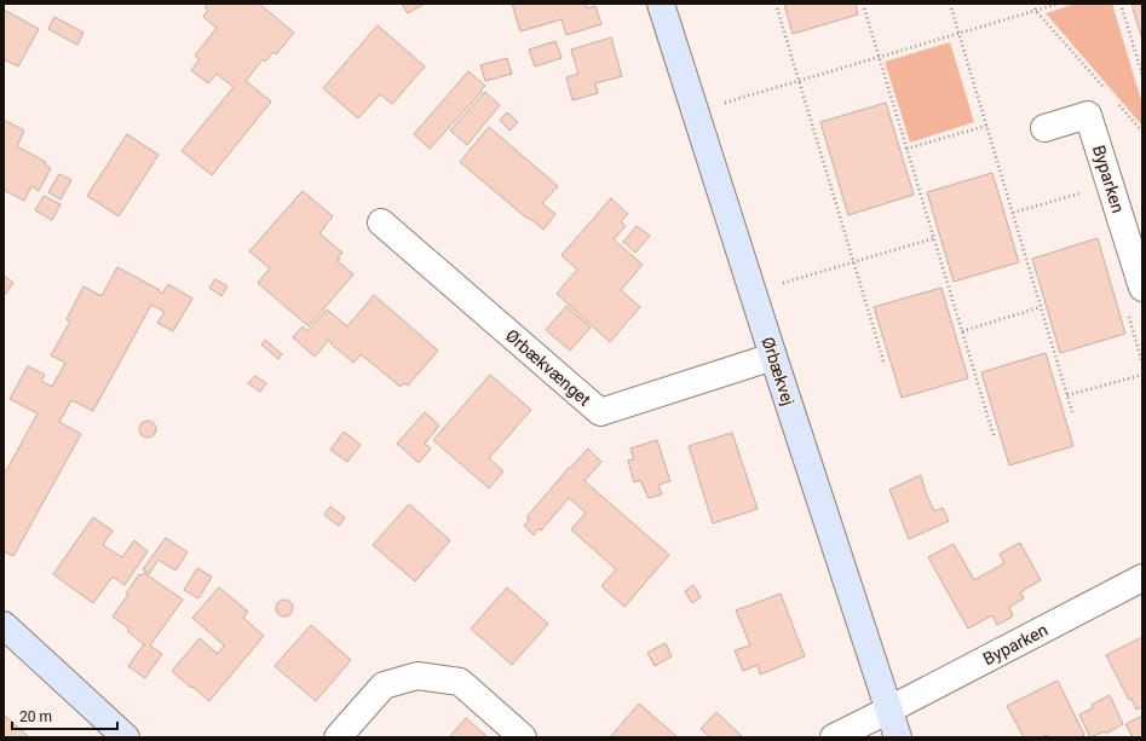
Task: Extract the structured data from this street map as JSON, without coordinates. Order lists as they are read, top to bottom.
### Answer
{
  "streets": {
    "street": ["Byparken", "Ørbækvænget", "Ørbækvej"]
  },
  "crossings": [
    ["Byparken", "Ørbækvej"],
    ["Ørbækvænget", "Ørbækvej"]
  ],
  "scale_bar": "20 m"
}
